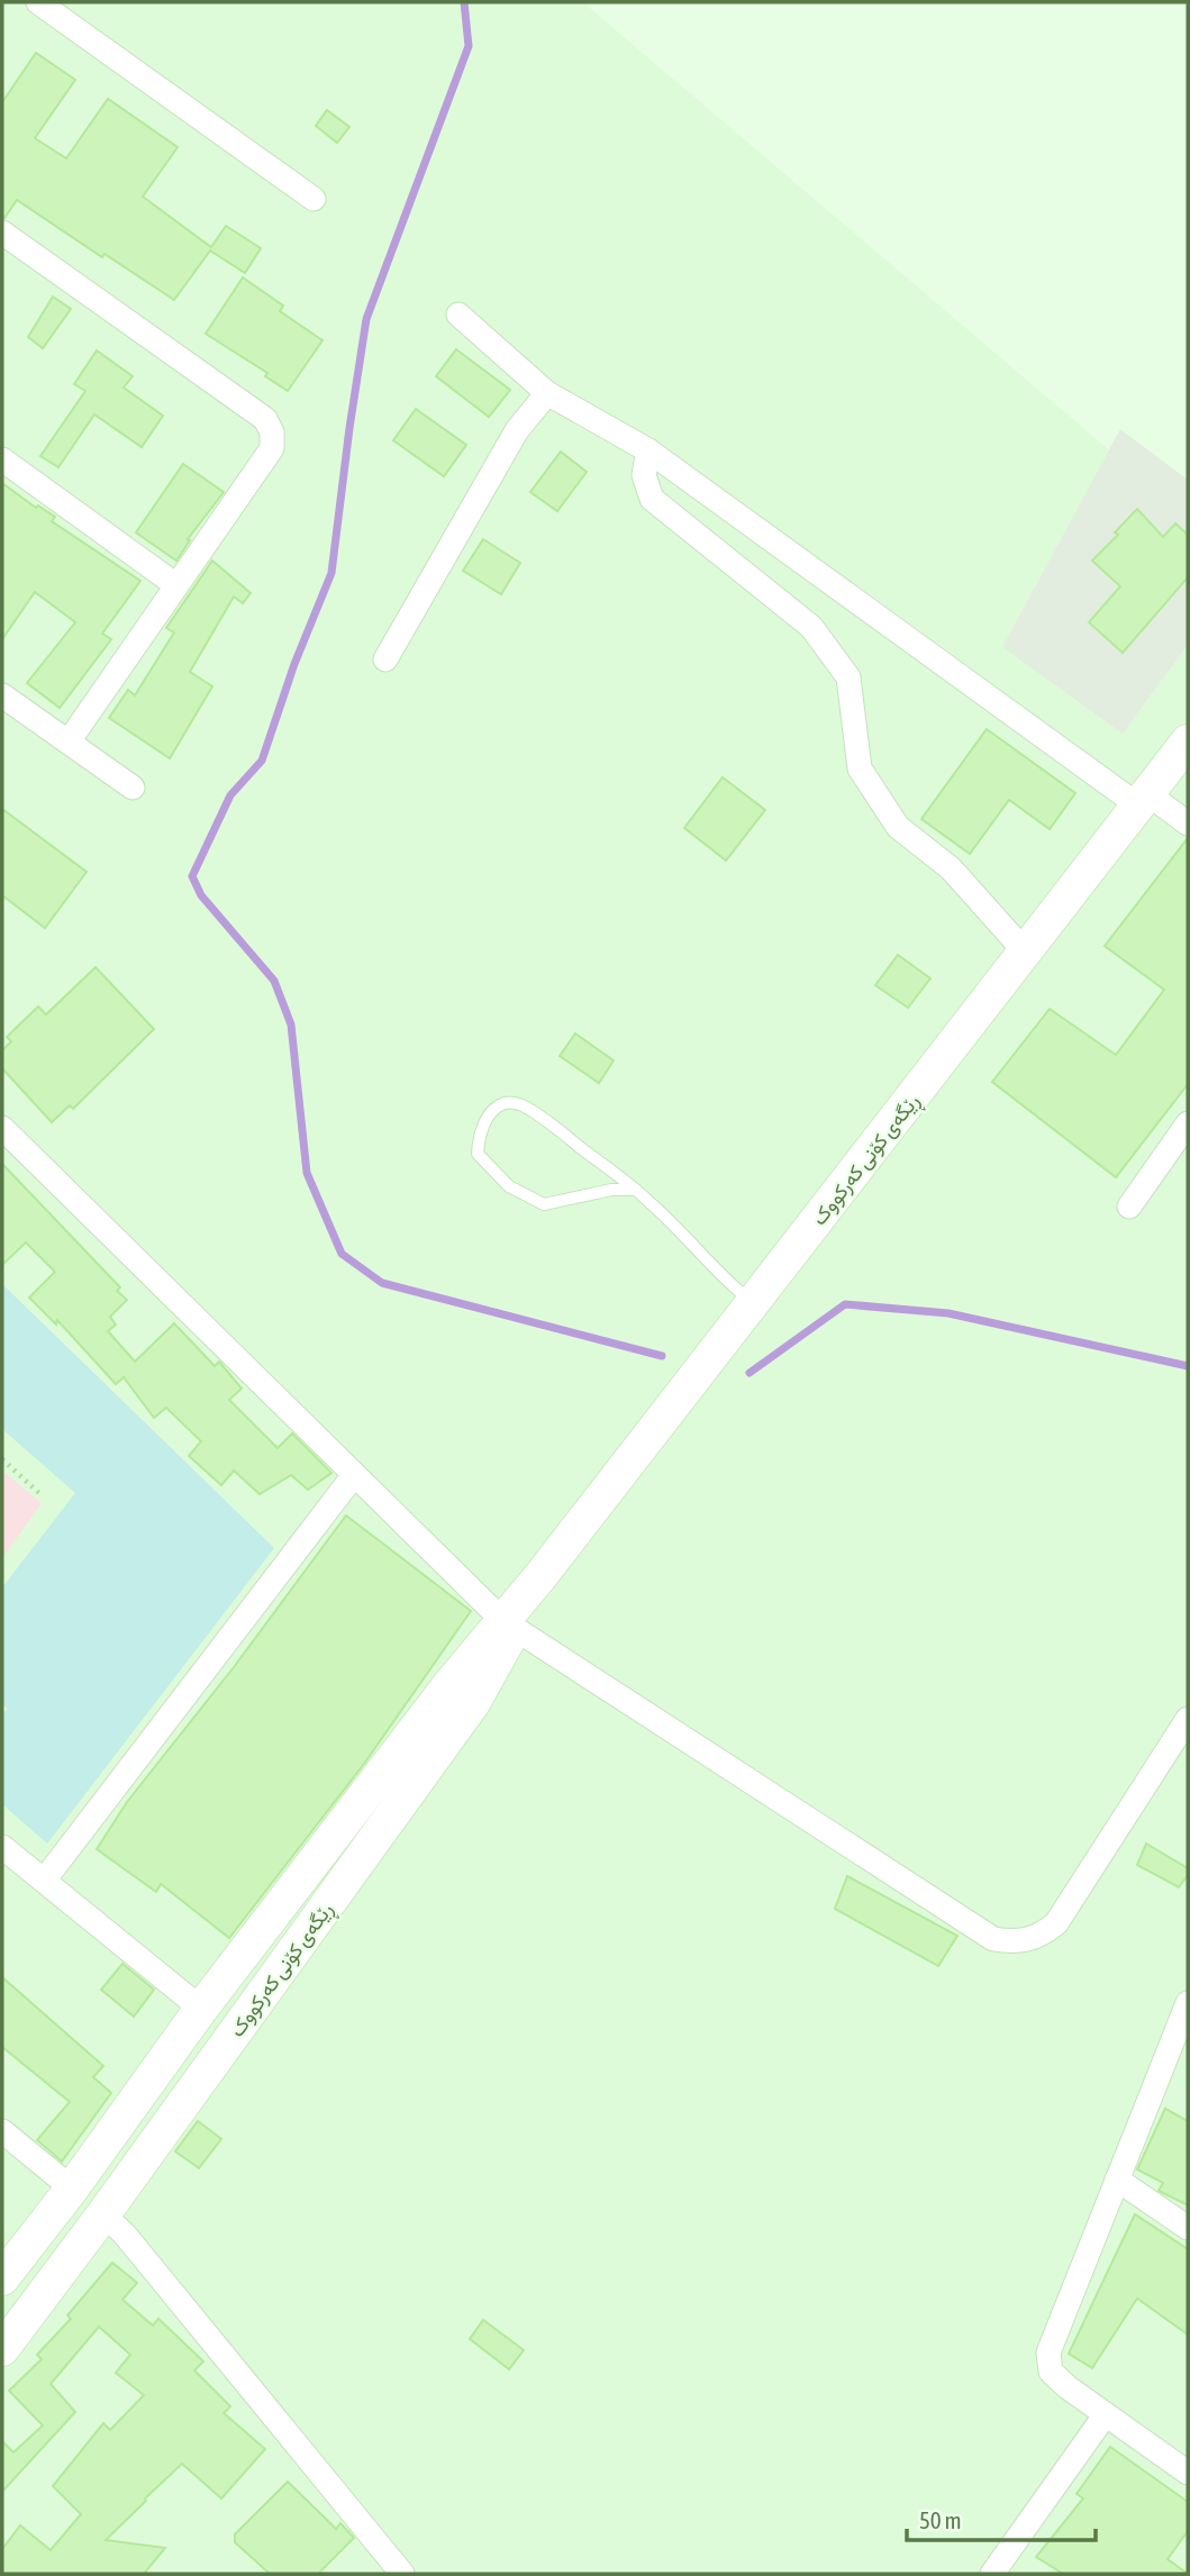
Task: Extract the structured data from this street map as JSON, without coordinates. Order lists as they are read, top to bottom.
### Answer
{
  "streets": {
    "street": ["ڕێگەی کۆنی کەرکووک"]
  },
  "scale_bar": "50 m"
}
